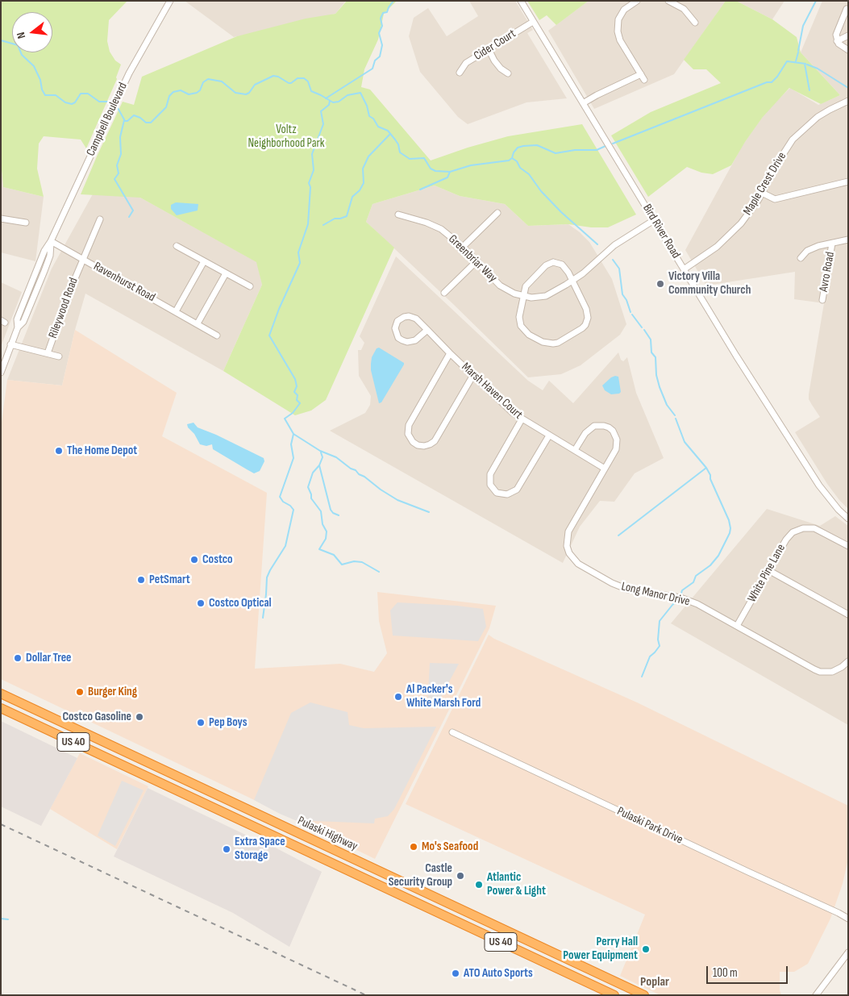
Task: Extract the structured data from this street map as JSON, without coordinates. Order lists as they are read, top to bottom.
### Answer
{
  "streets": {
    "highway": ["US 40", "Pulaski Highway"],
    "street": [
      "Cider Court",
      "Campbell Boulevard",
      "Maple Crest Drive",
      "Bird River Road",
      "Greenbriar Way",
      "Avro Road",
      "Ravenhurst Road",
      "Rileywood Road",
      "Marsh Haven Court",
      "White Pine Lane",
      "Long Manor Drive",
      "Pulaski Park Drive"
    ]
  },
  "crossings": [
    ["Cider Court", "Bird River Road"],
    ["Campbell Boulevard", "Ravenhurst Road"],
    ["Campbell Boulevard", "Rileywood Road"],
    ["Maple Crest Drive", "Bird River Road"],
    ["Bird River Road", "Greenbriar Way"],
    ["Ravenhurst Road", "Rileywood Road"],
    ["Marsh Haven Court", "Long Manor Drive"],
    ["White Pine Lane", "Long Manor Drive"]
  ],
  "districts": ["Poplar"],
  "parks": ["Voltz Neighborhood Park"],
  "places": [
    "Victory Villa Community Church",
    "The Home Depot",
    "Costco",
    "PetSmart",
    "Costco Optical",
    "Dollar Tree",
    "Burger King",
    "Al Packer's White Marsh Ford",
    "Costco Gasoline",
    "Pep Boys",
    "Mo's Seafood",
    "Extra Space Storage",
    "Castle Security Group",
    "Atlantic Power & Light",
    "Perry Hall Power Equipment",
    "ATO Auto Sports"
  ],
  "scale_bar": "100 m",
  "north": "left"
}
